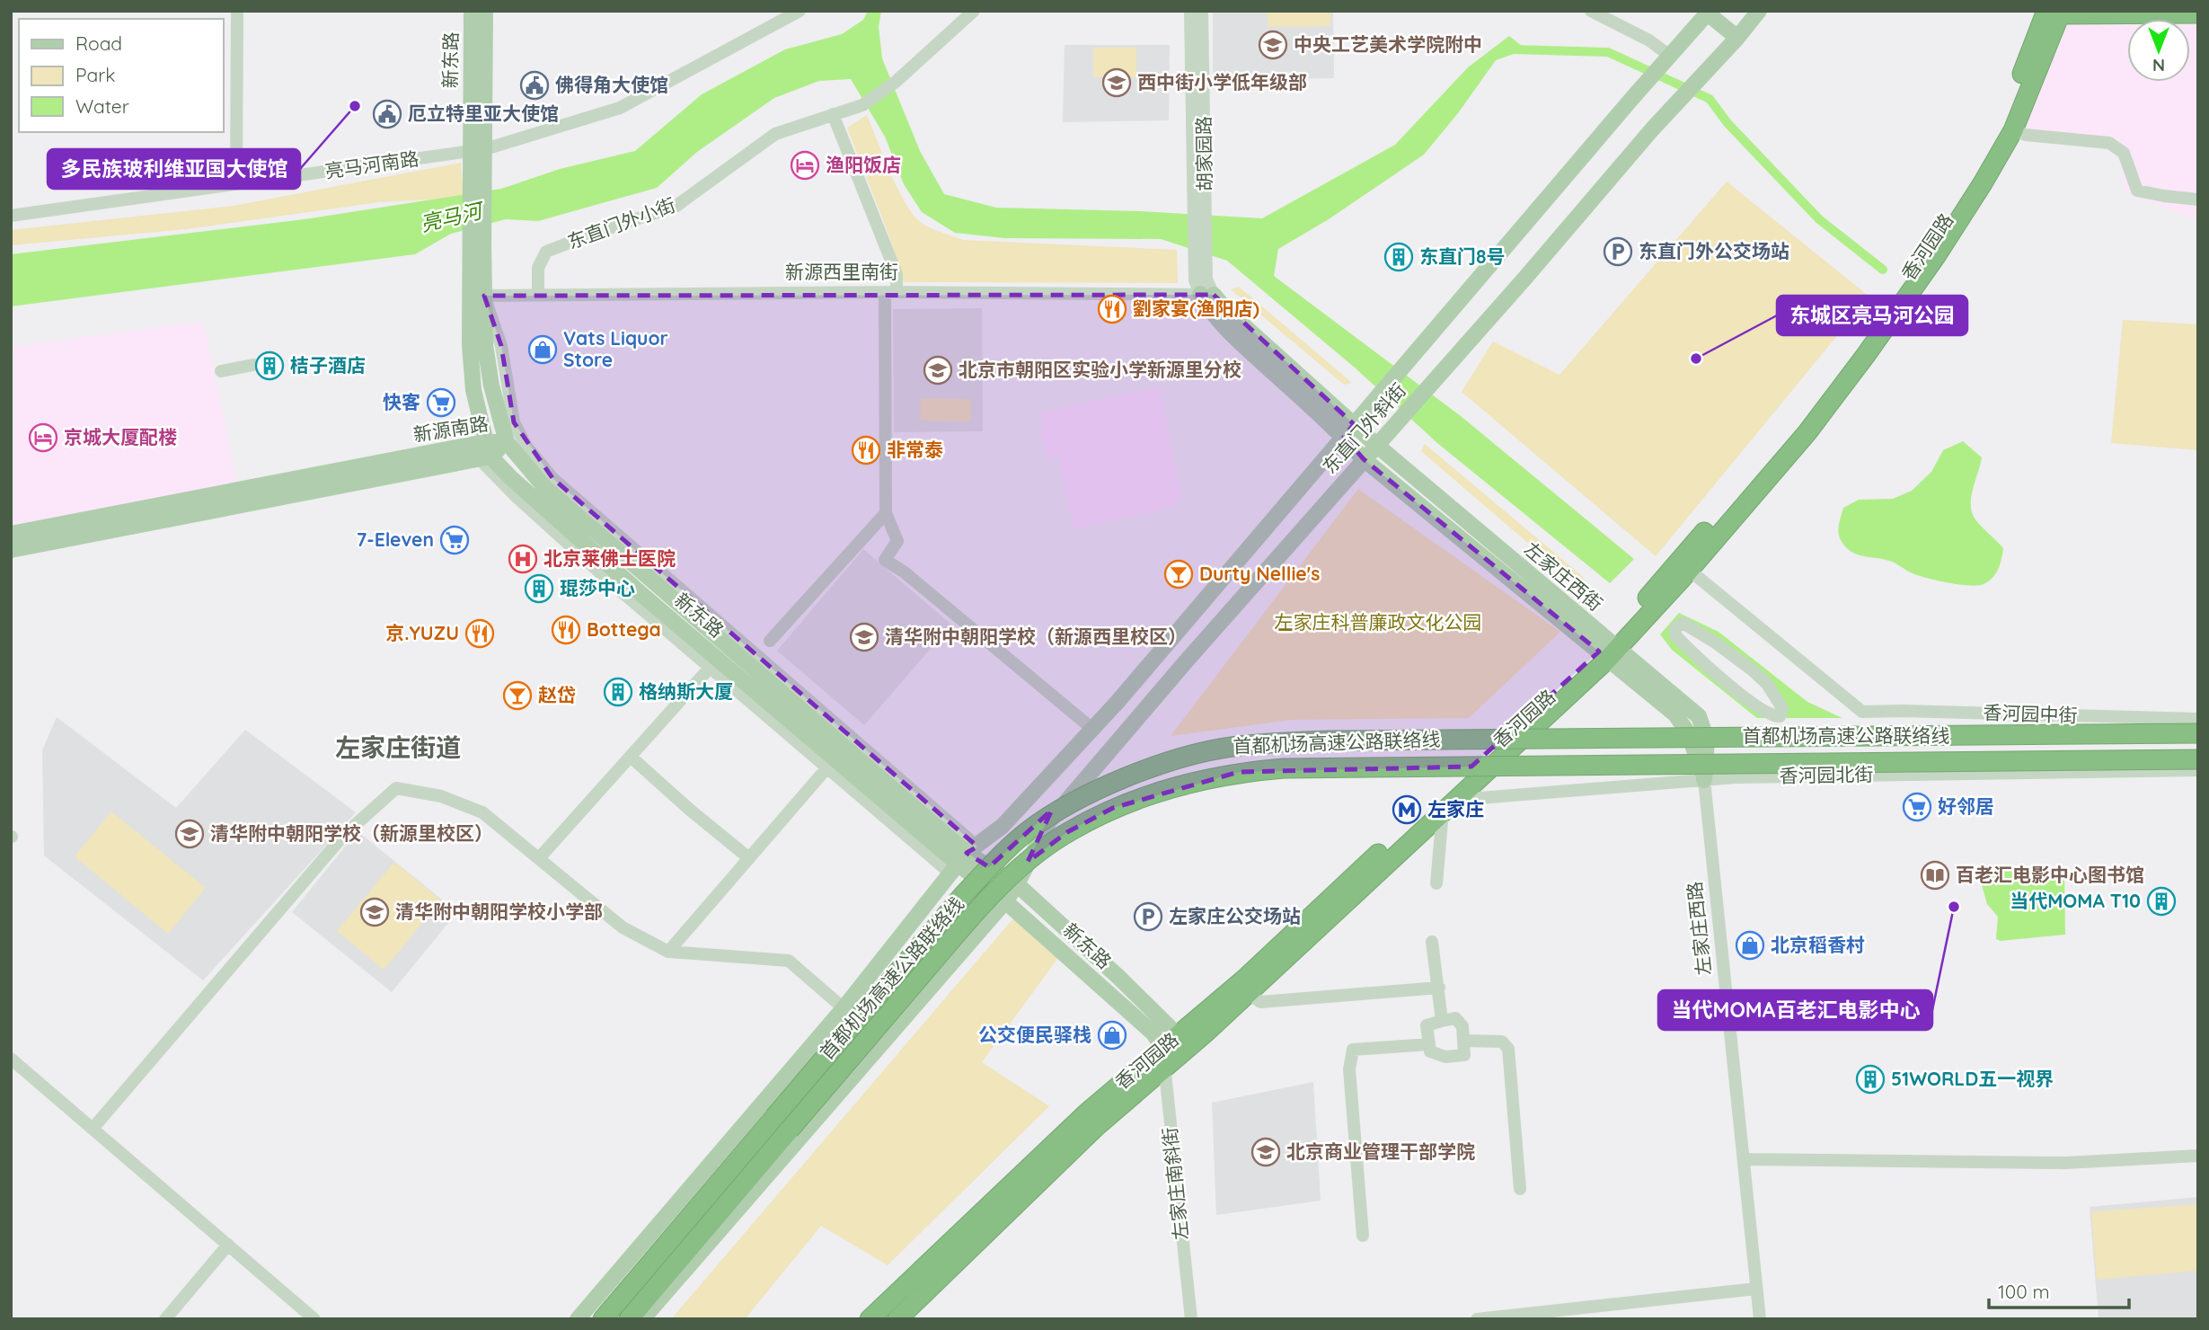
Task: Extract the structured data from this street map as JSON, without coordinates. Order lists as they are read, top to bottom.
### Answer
{
  "streets": {
    "highway": ["香河园路", "首都机场高速公路联络线"],
    "main road": [
      "新东路",
      "东直门外斜街",
      "新源南路",
      "左家庄西街",
      "左家庄西路"
    ],
    "street": [
      "胡家园路",
      "亮马河南路",
      "东直门外小街",
      "新源西里南街",
      "香河园中街",
      "香河园北街",
      "左家庄南斜街"
    ]
  },
  "crossings": [
    ["新东路", "亮马河南路"],
    ["新东路", "香河园路"],
    ["新东路", "新源西里南街"],
    ["新东路", "东直门外斜街"],
    ["新东路", "新源南路"],
    ["新东路", "左家庄南斜街"],
    ["胡家园路", "新源西里南街"],
    ["东直门外小街", "新源西里南街"],
    ["香河园路", "左家庄西街"],
    ["香河园路", "香河园中街"],
    ["香河园路", "香河园北街"],
    ["香河园路", "左家庄西路"],
    ["香河园路", "左家庄南斜街"],
    ["东直门外斜街", "左家庄西街"],
    ["左家庄西街", "左家庄西路"],
    ["香河园北街", "左家庄西路"]
  ],
  "districts": ["左家庄街道"],
  "water": ["亮马河"],
  "parks": ["左家庄科普廉政文化公园"],
  "places": {
    "school or university": [
      "中央工艺美术学院附中",
      "西中街小学低年级部",
      "北京市朝阳区实验小学新源里分校",
      "清华附中朝阳学校（新源西里校区）",
      "清华附中朝阳学校（新源里校区）",
      "清华附中朝阳学校小学部",
      "北京商业管理干部学院"
    ],
    "public building": ["佛得角大使馆", "厄立特里亚大使馆"],
    "other": ["多民族玻利维亚国大使馆", "东城区亮马河公园", "当代MOMA百老汇电影中心"],
    "hotel": ["渔阳饭店", "京城大厦配楼"],
    "parking": ["东直门外公交场站", "左家庄公交场站"],
    "building": [
      "东直门8号",
      "桔子酒店",
      "琨莎中心",
      "格纳斯大厦",
      "当代MOMA T10",
      "51WORLD五一视界"
    ],
    "restaurant": [
      "劉家宴(渔阳店)",
      "非常泰",
      "Bottega",
      "京.YUZU"
    ],
    "shop": ["Vats Liquor Store", "北京稻香村", "公交便民驿栈"],
    "supermarket": ["快客", "7-Eleven", "好邻居"],
    "hospital": ["北京莱佛士医院"],
    "bar": ["Durty Nellie's", "赵岱"],
    "metro station": ["左家庄"],
    "library": ["百老汇电影中心图书馆"]
  },
  "legend": ["Road", "Park", "Water"],
  "scale_bar": "100 m",
  "north": "bottom"
}
